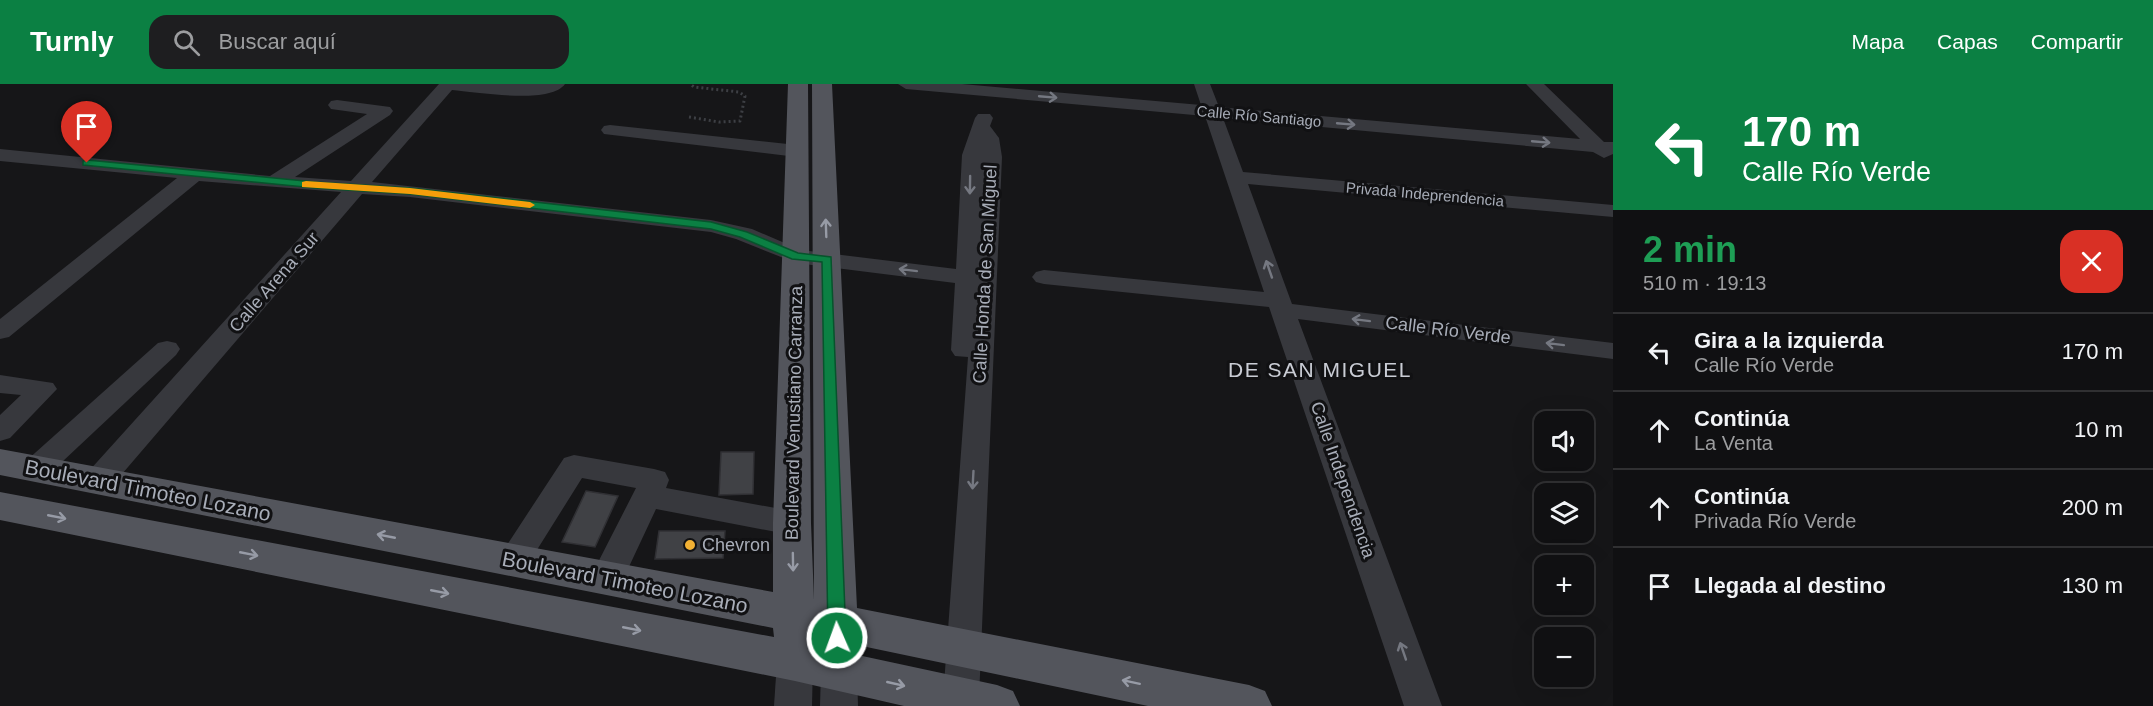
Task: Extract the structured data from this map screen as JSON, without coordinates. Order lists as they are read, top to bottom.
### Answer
{
  "streets": {
    "main road": ["Boulevard Venustiano Carranza", "Boulevard Timoteo Lozano"],
    "street": [
      "Calle Río Santiago",
      "Privada Indeprendencia",
      "Calle Honda de San Miguel",
      "Calle Arena Sur",
      "Calle Río Verde",
      "Calle Independencia"
    ]
  },
  "crossings": [
    ["Calle Río Santiago", "Calle Honda de San Miguel"],
    ["Calle Río Santiago", "Calle Independencia"],
    ["Privada Indeprendencia", "Calle Independencia"],
    ["Calle Honda de San Miguel", "Boulevard Timoteo Lozano"],
    ["Calle Arena Sur", "Boulevard Timoteo Lozano"],
    ["Calle Río Verde", "Calle Independencia"],
    ["Boulevard Venustiano Carranza", "Boulevard Timoteo Lozano"]
  ],
  "one_way": ["Calle Río Santiago", "Calle Río Verde", "Calle Independencia"],
  "districts": ["DE SAN MIGUEL"],
  "places": ["Chevron"],
  "page": {
    "header": "Turnly",
    "search": "Buscar aquí",
    "nav": ["Mapa", "Capas", "Compartir"],
    "turn": ["170 m", "Calle Río Verde"],
    "heading": ["2 min", "510 m · 19:13"],
    "list": [
      {
        "name": "Gira a la izquierda",
        "note": "Calle Río Verde",
        "value": "170 m"
      },
      {
        "name": "Continúa",
        "note": "La Venta",
        "value": "10 m"
      },
      {
        "name": "Continúa",
        "note": "Privada Río Verde",
        "value": "200 m"
      },
      {
        "name": "Llegada al destino",
        "value": "130 m"
      }
    ],
    "map_buttons": ["+", "−"]
  }
}
